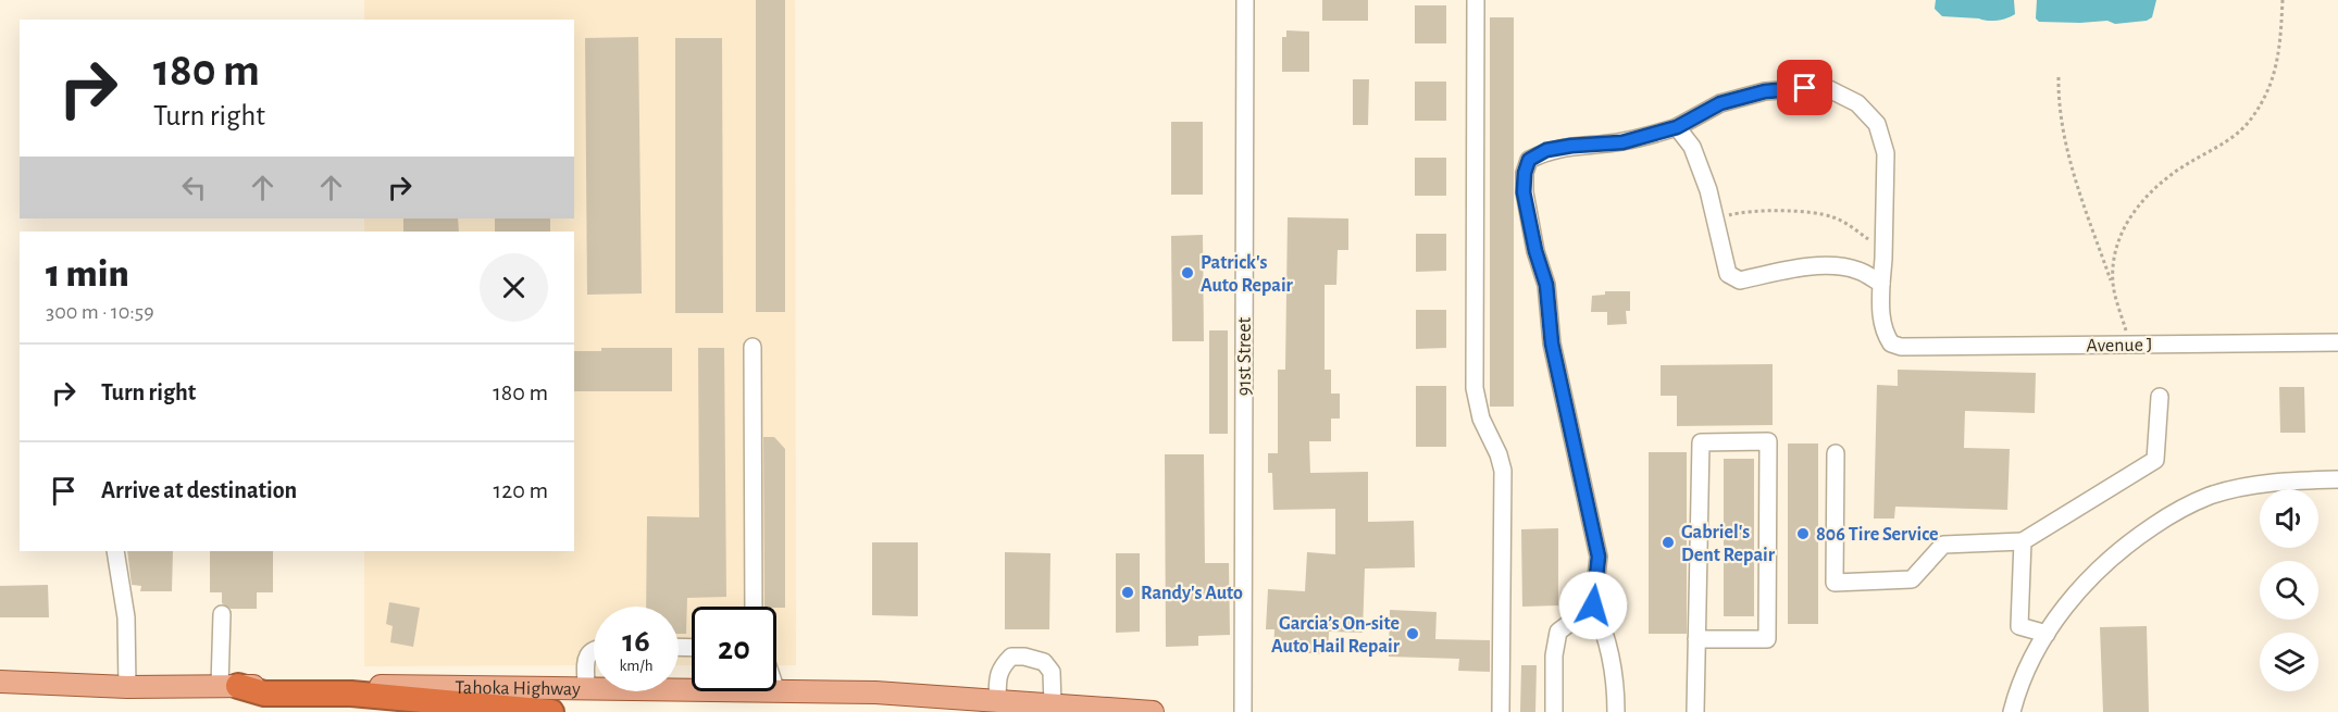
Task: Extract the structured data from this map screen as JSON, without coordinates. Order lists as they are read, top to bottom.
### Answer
{
  "streets": {
    "main road": ["Tahoka Highway"],
    "street": ["Avenue J", "91st Street"]
  },
  "places": [
    "Patrick's Auto Repair",
    "806 Tire Service",
    "Gabriel's Dent Repair",
    "Randy's Auto",
    "Garcia’s On-site Auto Hail Repair"
  ],
  "page": {
    "turn": ["180 m", "Turn right"],
    "heading": ["1 min", "300 m · 10:59"],
    "list": [
      {
        "name": "Turn right",
        "value": "180 m"
      },
      {
        "name": "Arrive at destination",
        "value": "120 m"
      }
    ],
    "speed": "16 km/h",
    "limit": "20"
  }
}
